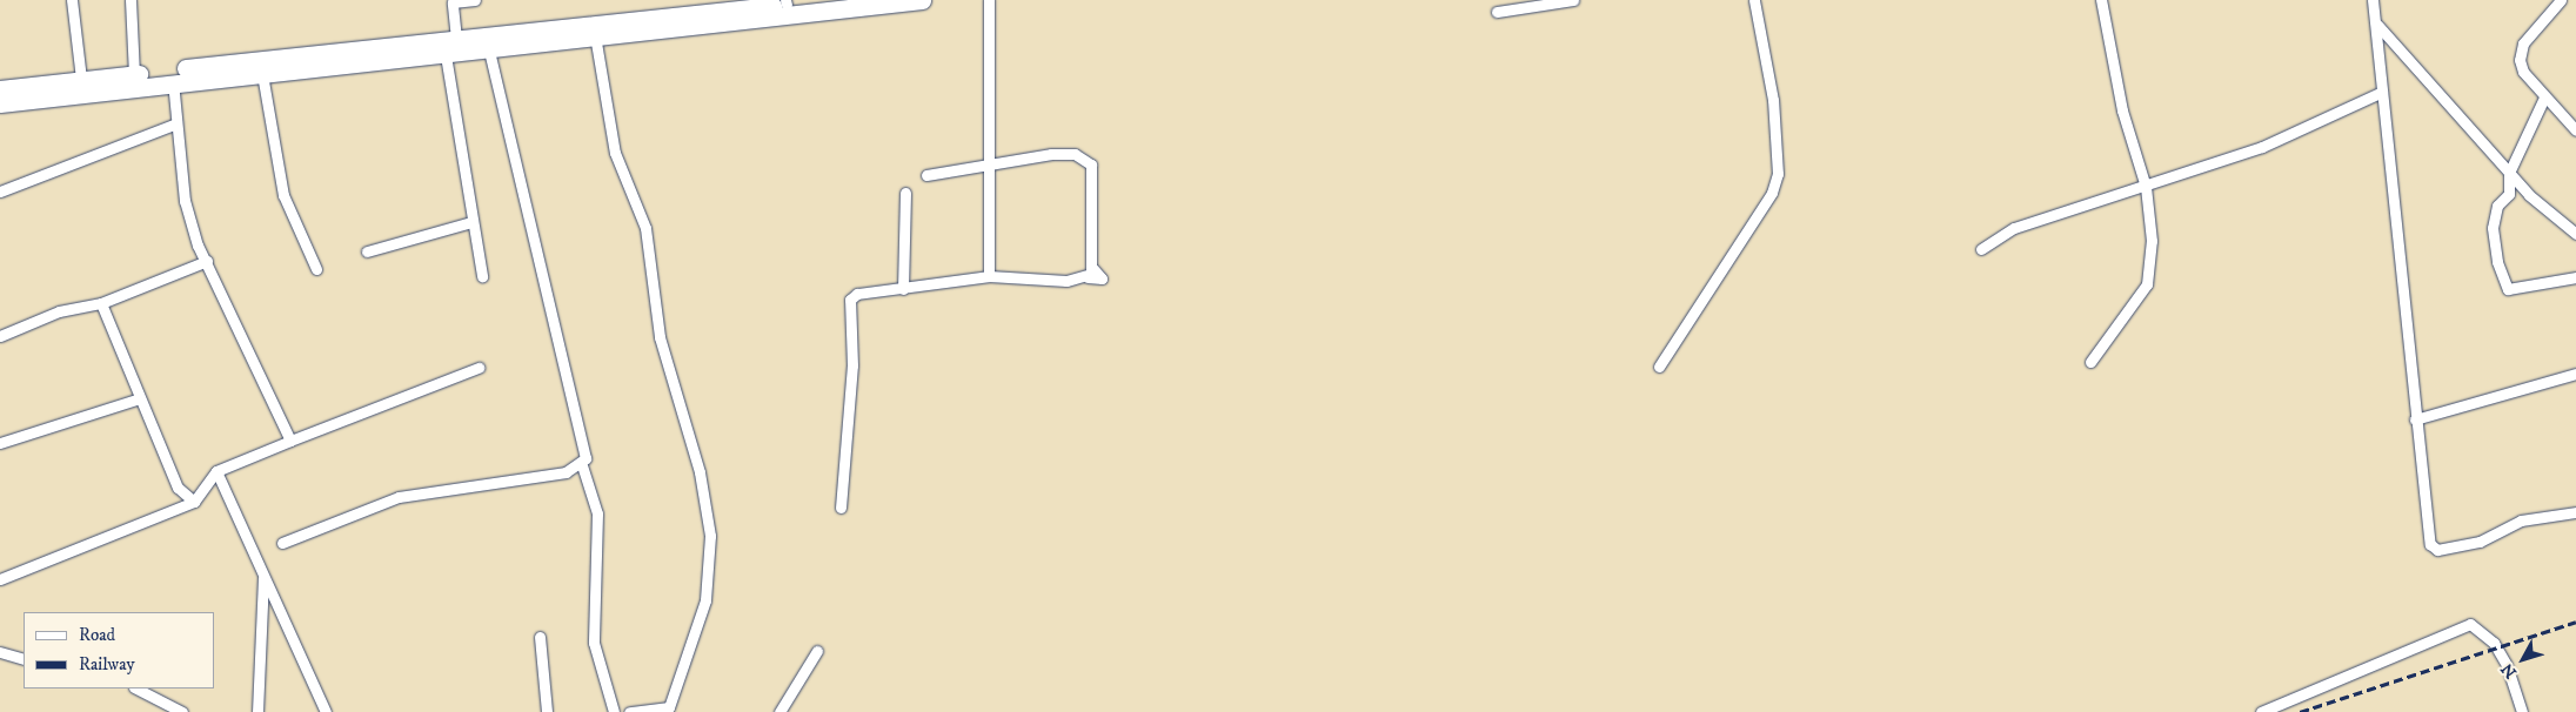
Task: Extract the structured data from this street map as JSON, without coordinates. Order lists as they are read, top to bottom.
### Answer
{
  "legend": ["Road", "Railway"],
  "north": "bottom left"
}
